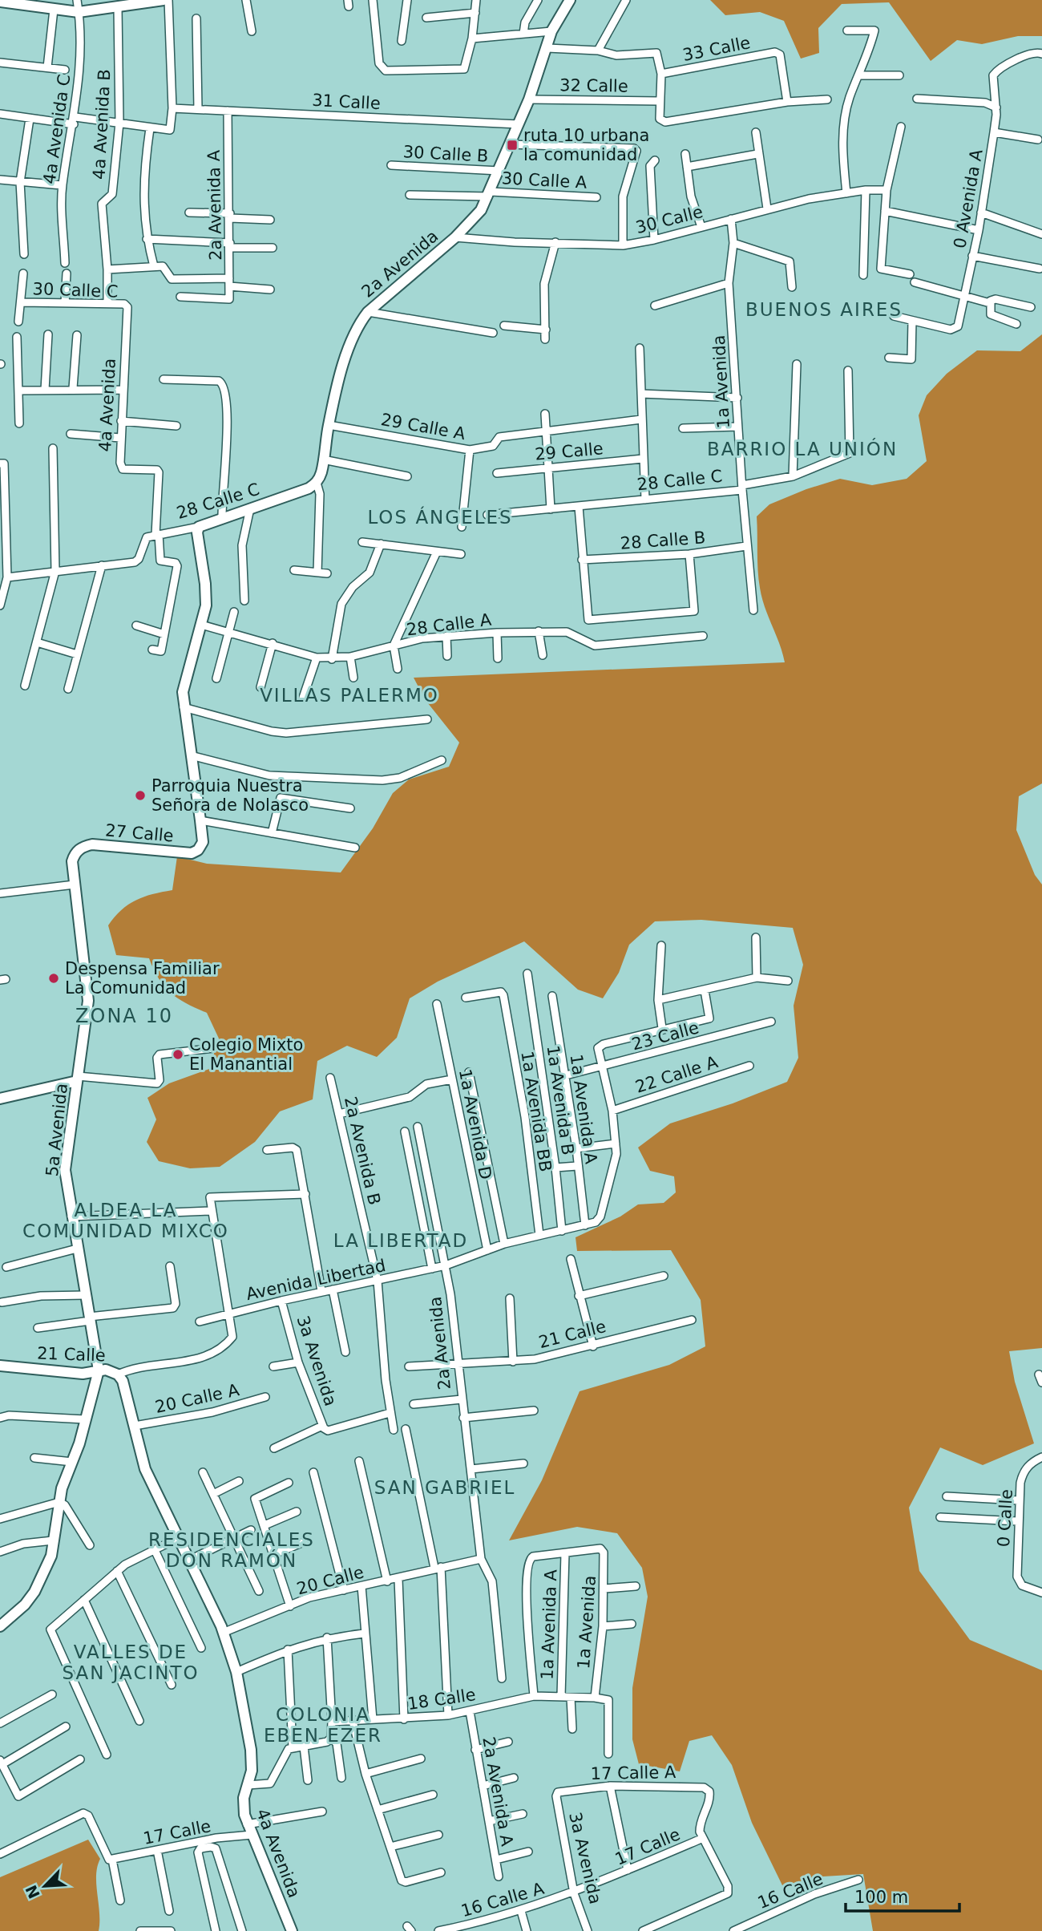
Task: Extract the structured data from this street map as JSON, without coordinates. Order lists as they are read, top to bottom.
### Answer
{
  "streets": {
    "street": [
      "33 Calle",
      "32 Calle",
      "31 Calle",
      "4a Avenida B",
      "4a Avenida C",
      "30 Calle B",
      "30 Calle A",
      "0 Avenida A",
      "2a Avenida A",
      "30 Calle",
      "2a Avenida",
      "30 Calle C",
      "1a Avenida",
      "4a Avenida",
      "29 Calle A",
      "29 Calle",
      "28 Calle C",
      "28 Calle B",
      "28 Calle A",
      "27 Calle",
      "23 Calle",
      "22 Calle A",
      "1a Avenida B",
      "1a Avenida A",
      "1a Avenida BB",
      "1a Avenida D",
      "5a Avenida",
      "2a Avenida B",
      "Avenida Libertad",
      "21 Calle",
      "3a Avenida",
      "20 Calle A",
      "0 Calle",
      "20 Calle",
      "18 Calle",
      "17 Calle A",
      "17 Calle",
      "16 Calle",
      "16 Calle A"
    ]
  },
  "crossings": [
    ["33 Calle", "2a Avenida"],
    ["32 Calle", "2a Avenida"],
    ["31 Calle", "2a Avenida A"],
    ["31 Calle", "2a Avenida"],
    ["4a Avenida B", "30 Calle C"],
    ["30 Calle B", "2a Avenida"],
    ["30 Calle A", "2a Avenida"],
    ["2a Avenida A", "18 Calle"],
    ["30 Calle", "2a Avenida"],
    ["30 Calle", "1a Avenida"],
    ["2a Avenida", "29 Calle A"],
    ["2a Avenida", "28 Calle C"],
    ["2a Avenida", "Avenida Libertad"],
    ["2a Avenida", "21 Calle"],
    ["2a Avenida", "20 Calle"],
    ["30 Calle C", "4a Avenida"],
    ["1a Avenida", "28 Calle C"],
    ["1a Avenida", "28 Calle B"],
    ["1a Avenida", "1a Avenida A"],
    ["1a Avenida", "18 Calle"],
    ["4a Avenida", "28 Calle C"],
    ["4a Avenida", "21 Calle"],
    ["4a Avenida", "20 Calle A"],
    ["4a Avenida", "20 Calle"],
    ["4a Avenida", "17 Calle"],
    ["27 Calle", "5a Avenida"],
    ["23 Calle", "1a Avenida A"],
    ["1a Avenida B", "Avenida Libertad"],
    ["1a Avenida A", "Avenida Libertad"],
    ["1a Avenida A", "18 Calle"],
    ["1a Avenida BB", "Avenida Libertad"],
    ["1a Avenida D", "Avenida Libertad"],
    ["5a Avenida", "21 Calle"],
    ["2a Avenida B", "Avenida Libertad"],
    ["Avenida Libertad", "21 Calle"],
    ["Avenida Libertad", "3a Avenida"],
    ["3a Avenida", "17 Calle A"],
    ["3a Avenida", "17 Calle"],
    ["3a Avenida", "16 Calle A"],
    ["17 Calle A", "17 Calle"],
    ["17 Calle", "16 Calle A"]
  ],
  "districts": [
    "BUENOS AIRES",
    "BARRIO LA UNIÓN",
    "LOS ÁNGELES",
    "VILLAS PALERMO",
    "ZONA 10",
    "ALDEA LA COMUNIDAD MIXCO",
    "LA LIBERTAD",
    "SAN GABRIEL",
    "RESIDENCIALES DON RAMÓN",
    "VALLES DE SAN JACINTO",
    "COLONIA EBEN EZER"
  ],
  "places": {
    "transit": ["ruta 10 urbana la comunidad"],
    "other": ["Parroquia Nuestra Señora de Nolasco", "Despensa Familiar La Comunidad", "Colegio Mixto El Manantial"]
  },
  "scale_bar": "100 m",
  "north": "bottom left"
}
